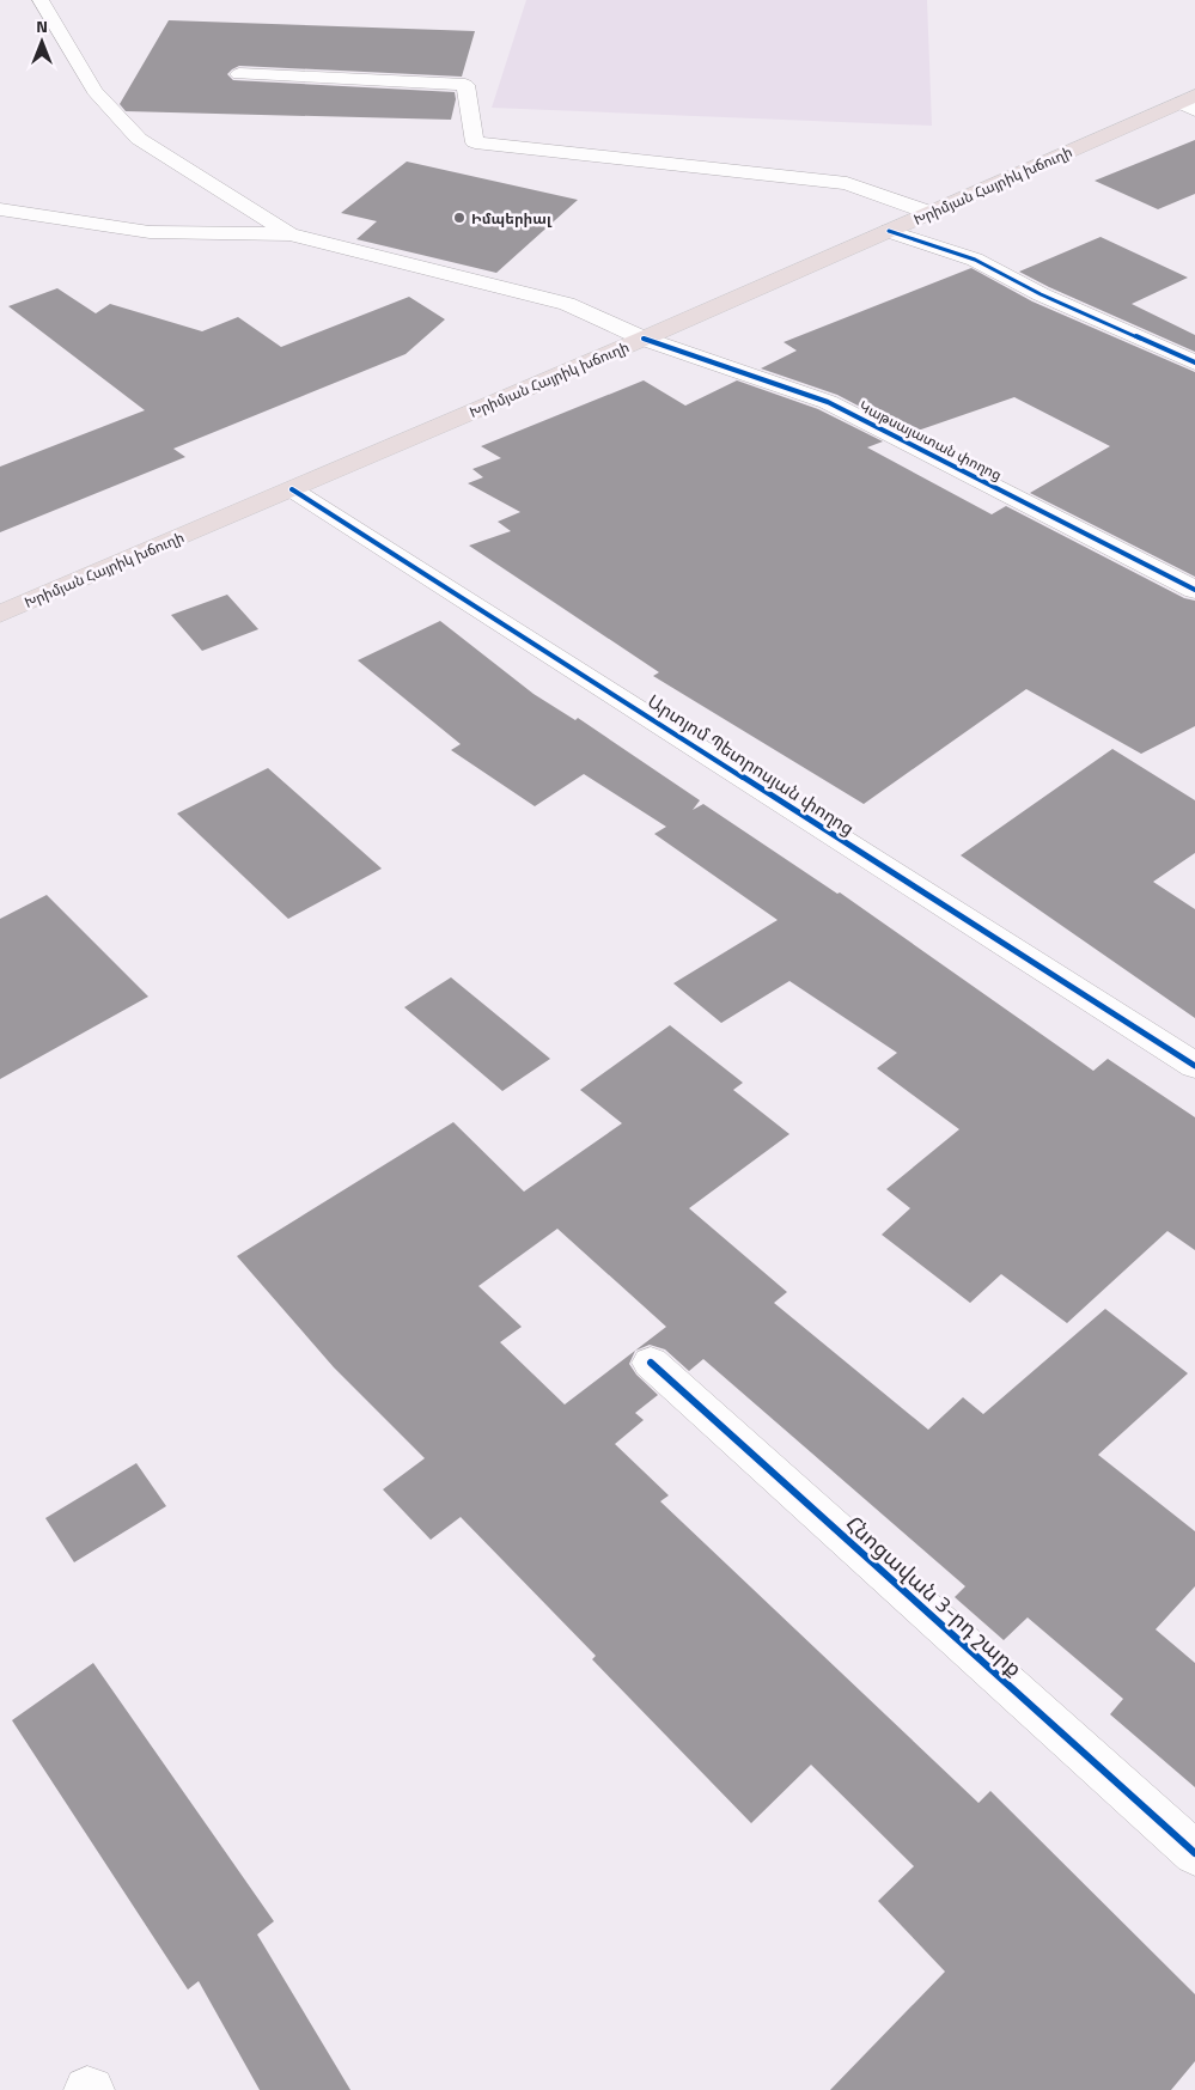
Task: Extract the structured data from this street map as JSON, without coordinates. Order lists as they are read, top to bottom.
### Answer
{
  "streets": {
    "highway": ["Խրիմյան Հայրիկ խճուղի"],
    "street": ["Կաթսայատան փողոց", "Արտյոմ Պետրոսյան փողոց", "Հնոցավան 3-րդ շարք"]
  },
  "crossings": [
    ["Խրիմյան Հայրիկ խճուղի", "Կաթսայատան փողոց"],
    ["Խրիմյան Հայրիկ խճուղի", "Արտյոմ Պետրոսյան փողոց"]
  ],
  "places": ["Իմպերիալ"],
  "north": "top"
}
